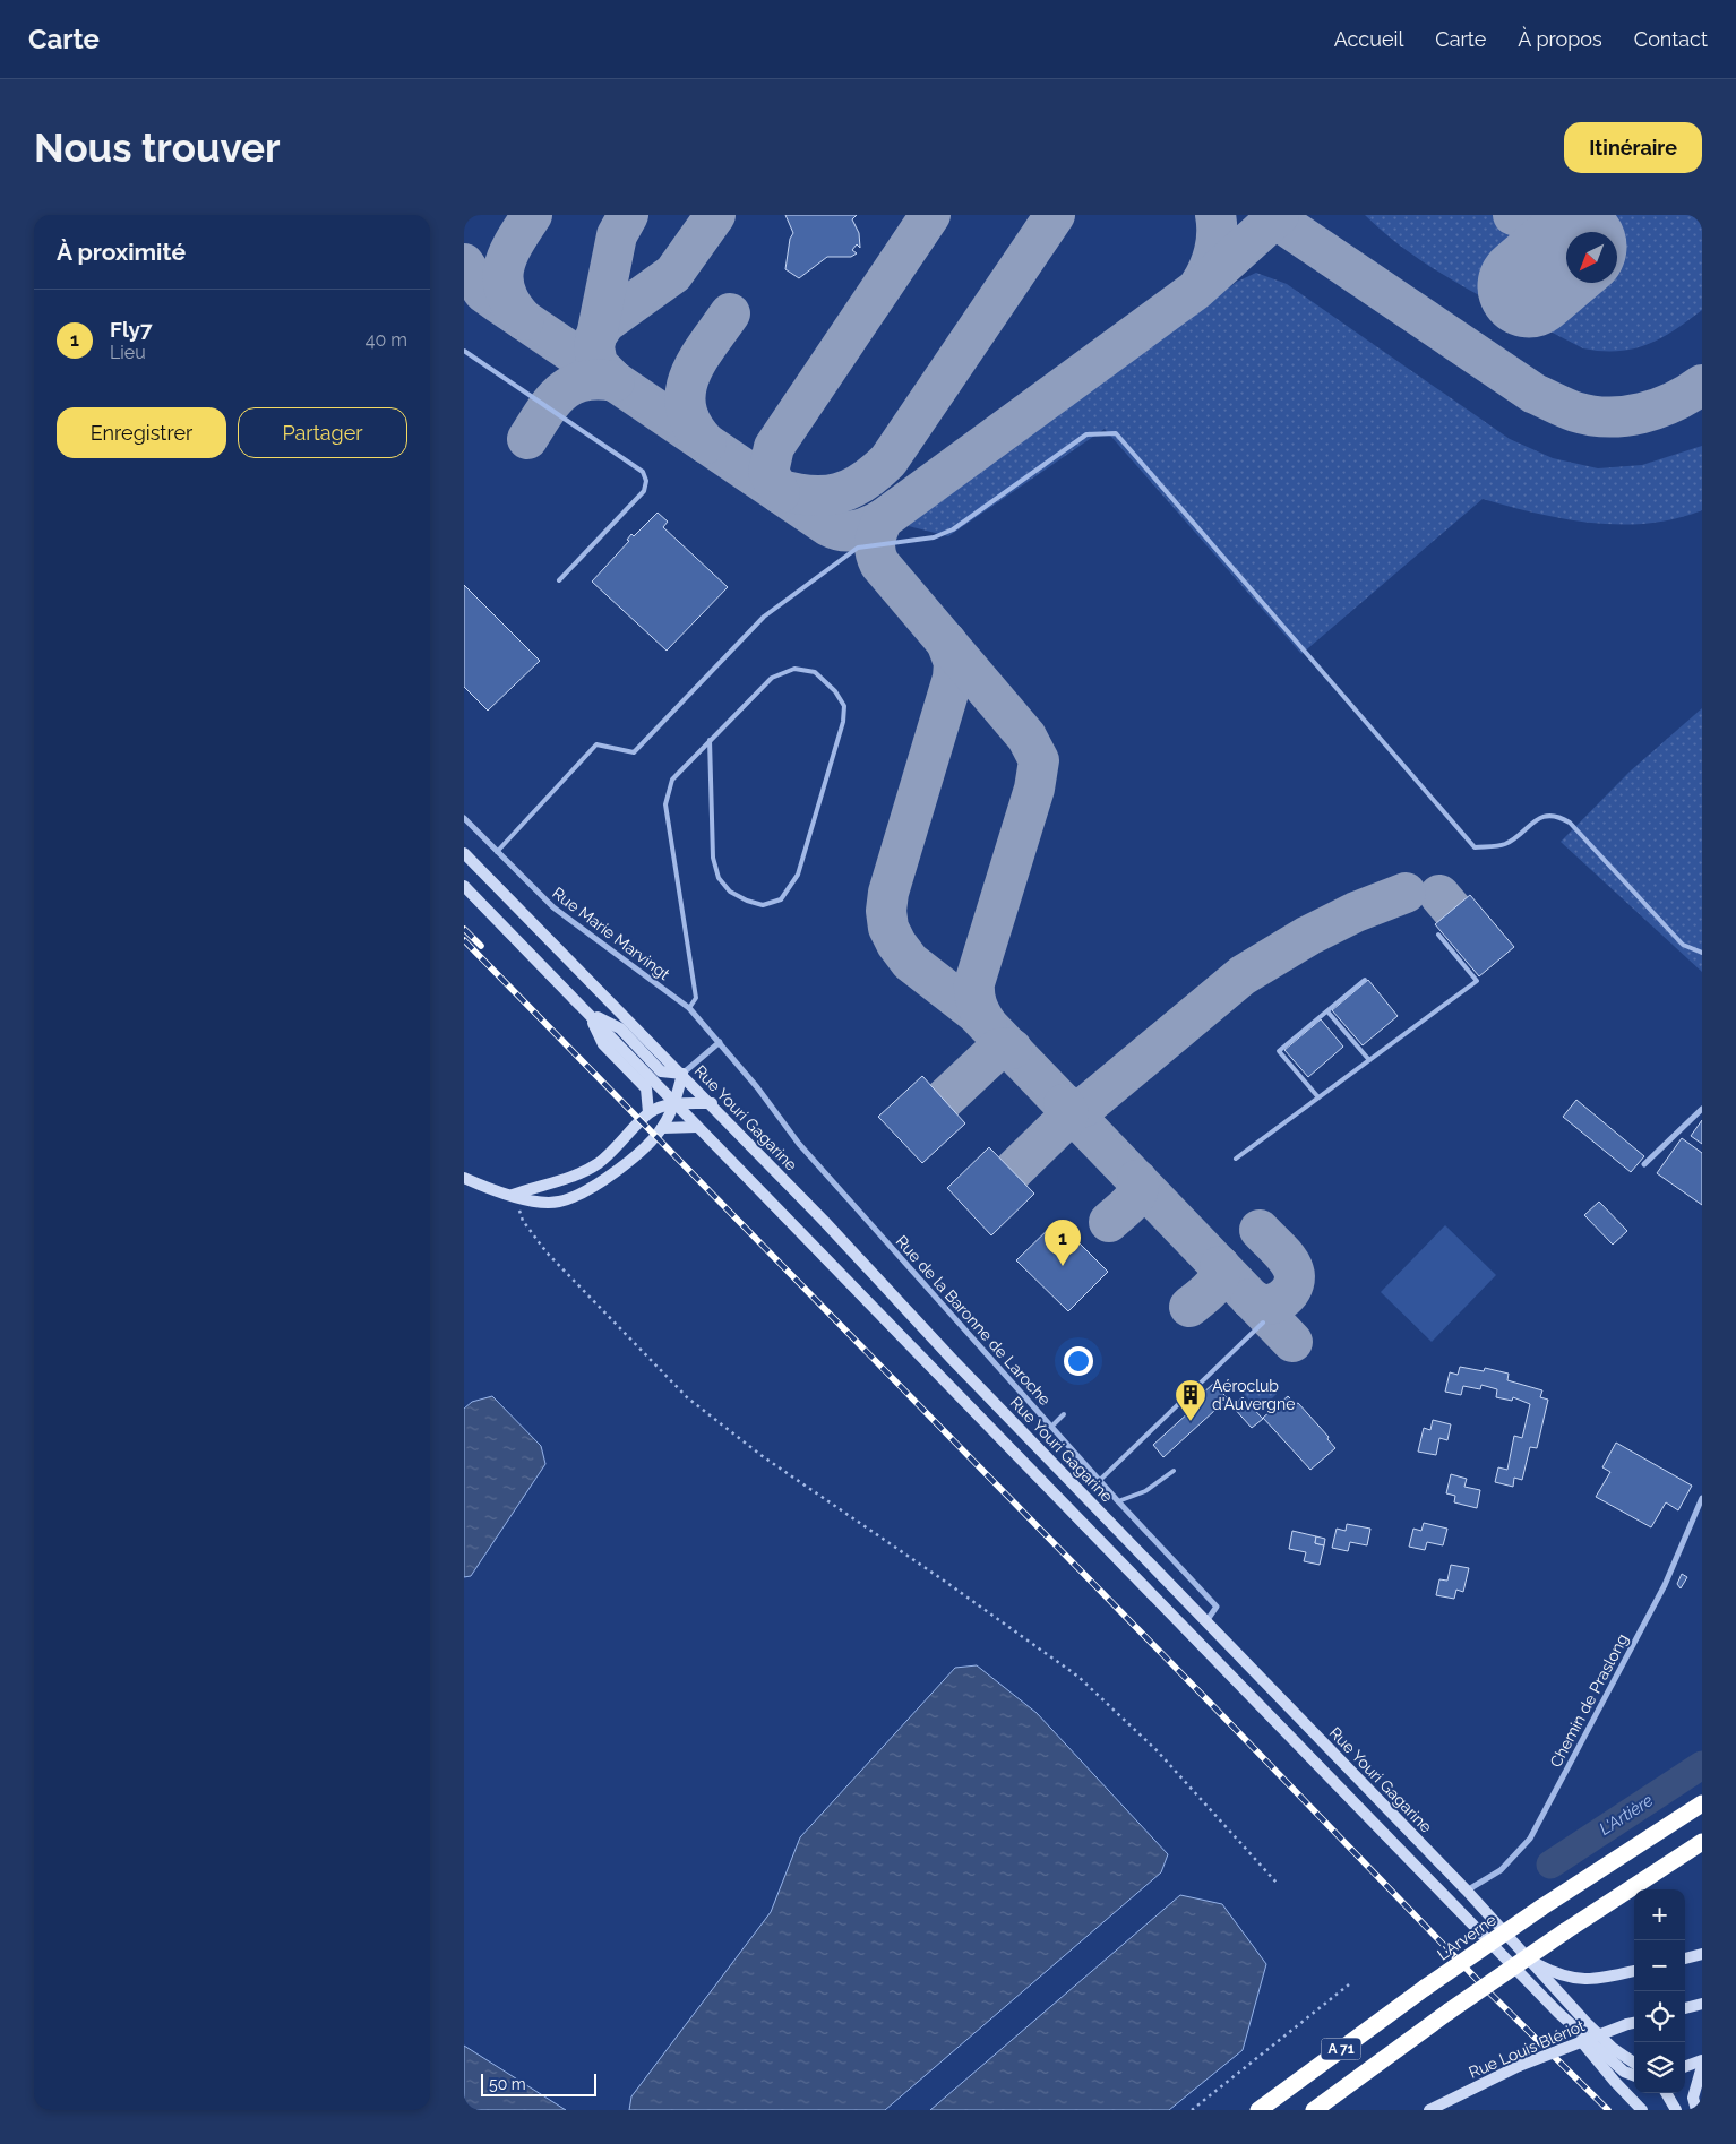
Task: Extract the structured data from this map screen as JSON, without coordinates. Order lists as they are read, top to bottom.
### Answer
{
  "streets": {
    "highway": ["L'Arverne", "A 71"],
    "main road": ["Rue Youri Gagarine", "Rue Louis Blériot"],
    "street": ["Rue Marie Marvingt", "Rue de la Baronne de Laroche", "Chemin de Praslong"]
  },
  "crossings": [
    ["Rue Marie Marvingt", "Rue de la Baronne de Laroche"],
    ["Rue Youri Gagarine", "Rue de la Baronne de Laroche"],
    ["Rue Youri Gagarine", "Chemin de Praslong"]
  ],
  "water": ["L'Artière"],
  "places": {
    "building": ["Aéroclub d'Auvergne"]
  },
  "scale_bar": "50 m",
  "north": "bottom left",
  "page": {
    "header": "Carte",
    "nav": [
      "Accueil",
      "Carte",
      "À propos",
      "Contact"
    ],
    "buttons": [
      "Itinéraire",
      ["Enregistrer", "Partager"]
    ],
    "title": "Nous trouver",
    "heading": "À proximité",
    "list": [
      {
        "mark": "1",
        "name": "Fly7",
        "note": "Lieu",
        "value": "40 m"
      }
    ],
    "pins": "1",
    "map_buttons": ["+", "−"],
    "scale": "50 m"
  }
}
